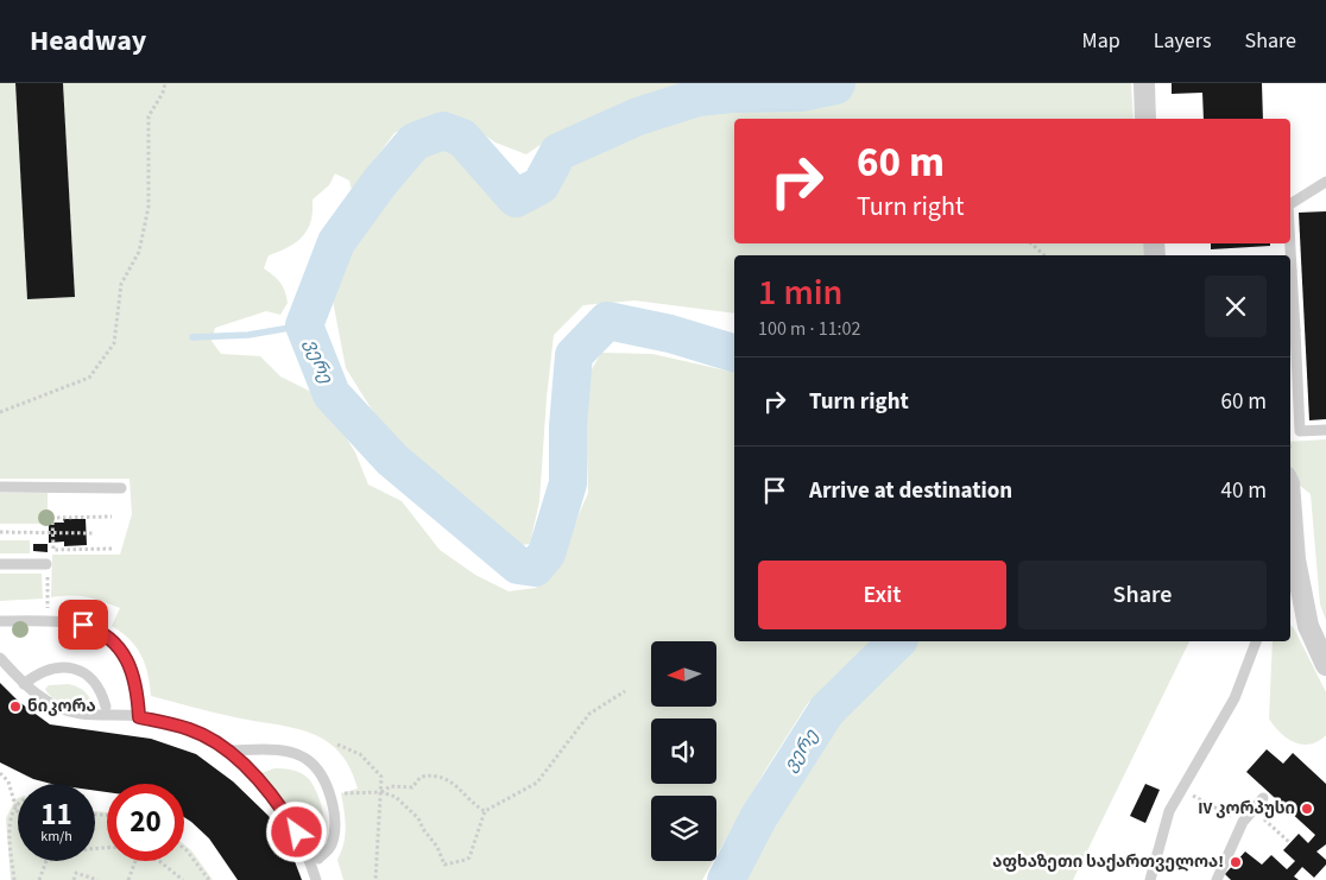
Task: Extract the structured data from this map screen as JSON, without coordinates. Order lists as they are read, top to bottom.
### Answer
{
  "water": ["ვერე"],
  "places": ["ნიკორა", "IV კორპუსი", "აფხაზეთი საქართველოა!"],
  "north": "left",
  "page": {
    "header": "Headway",
    "nav": ["Map", "Layers", "Share"],
    "turn": ["60 m", "Turn right"],
    "heading": ["1 min", "100 m · 11:02"],
    "list": [
      {
        "name": "Turn right",
        "value": "60 m"
      },
      {
        "name": "Arrive at destination",
        "value": "40 m"
      }
    ],
    "buttons": ["Exit", "Share"],
    "speed": "11 km/h",
    "limit": "20"
  }
}
